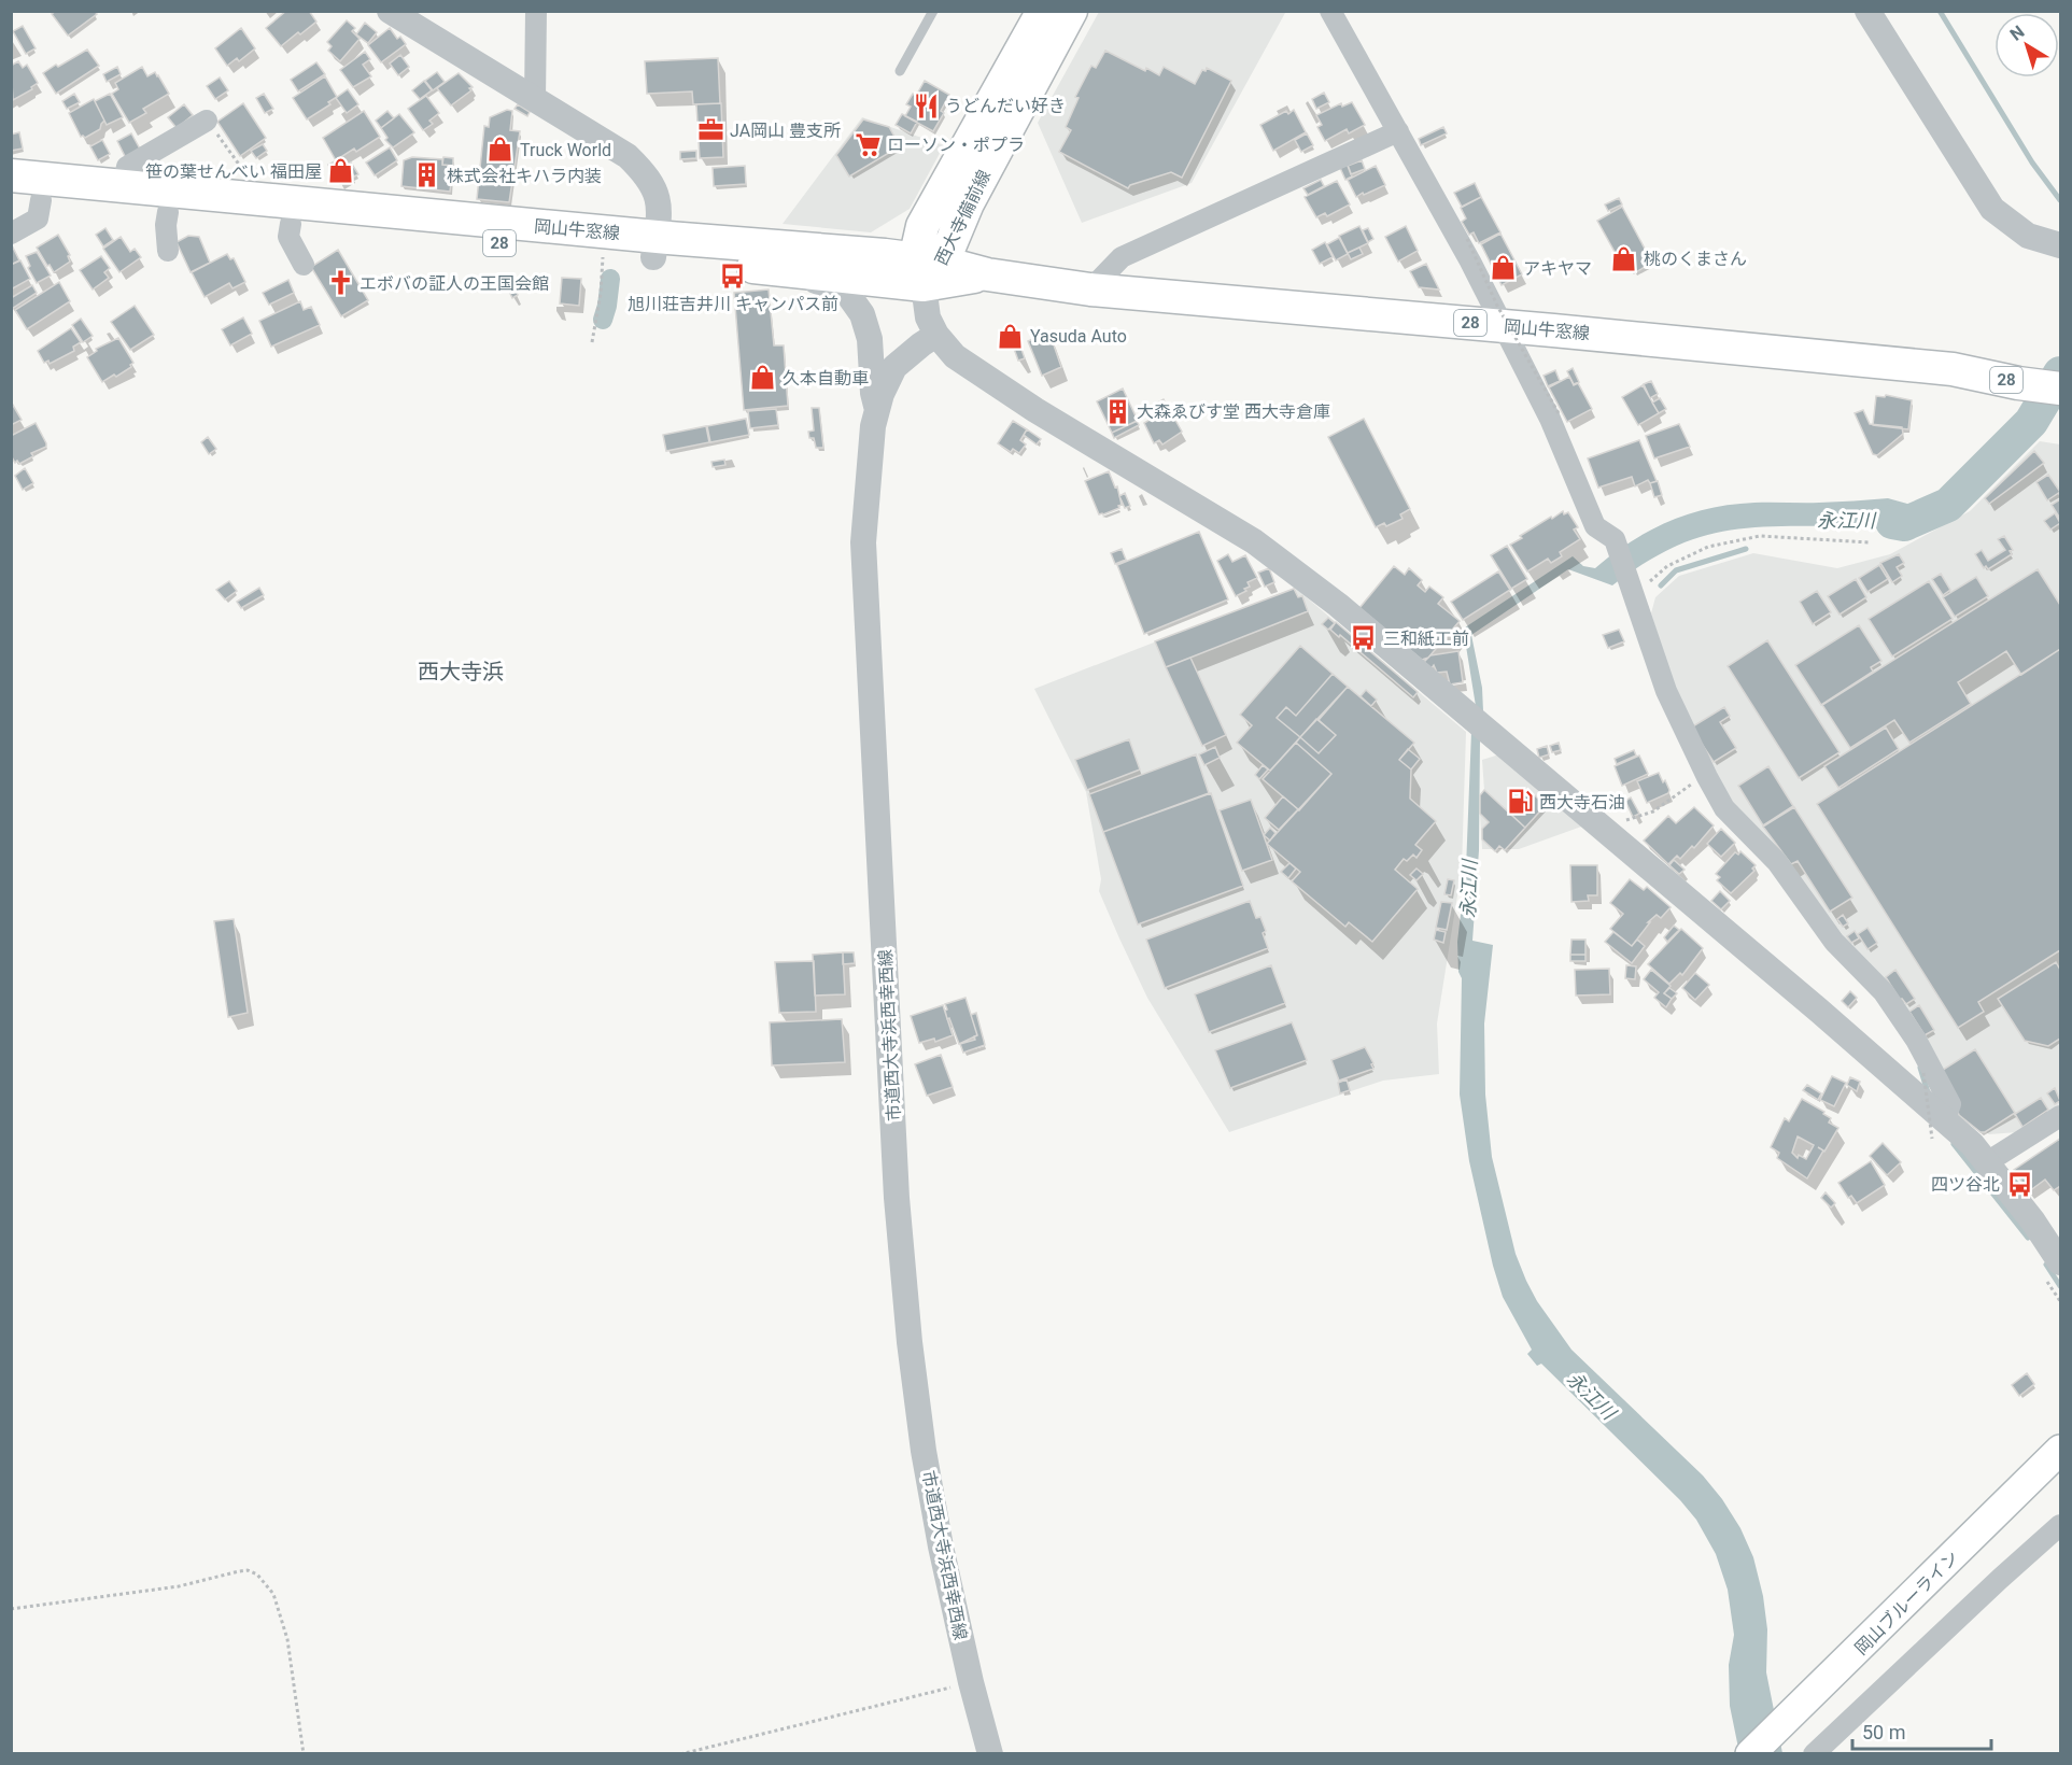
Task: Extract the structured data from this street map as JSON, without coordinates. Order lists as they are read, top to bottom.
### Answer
{
  "streets": {
    "main road": [
      "西大寺備前線",
      "岡山牛窓線",
      "28",
      "岡山ブルーライン"
    ],
    "street": ["市道西大寺浜西幸西線"]
  },
  "crossings": [
    ["西大寺備前線", "岡山牛窓線"]
  ],
  "districts": ["西大寺浜"],
  "water": ["永江川"],
  "places": {
    "restaurant": ["うどんだい好き"],
    "office": ["JA岡山 豊支所"],
    "supermarket": ["ローソン・ポプラ"],
    "shop": [
      "Truck World",
      "笹の葉せんべい 福田屋",
      "桃のくまさん",
      "アキヤマ",
      "Yasuda Auto",
      "久本自動車"
    ],
    "building": ["株式会社キハラ内装", "大森ゑびす堂 西大寺倉庫"],
    "bus stop": ["旭川荘吉井川 キャンパス前", "三和紙工前", "四ツ谷北"],
    "church": ["エボバの証人の王国会館"],
    "fuel station": ["西大寺石油"]
  },
  "scale_bar": "50 m",
  "north": "top left"
}
